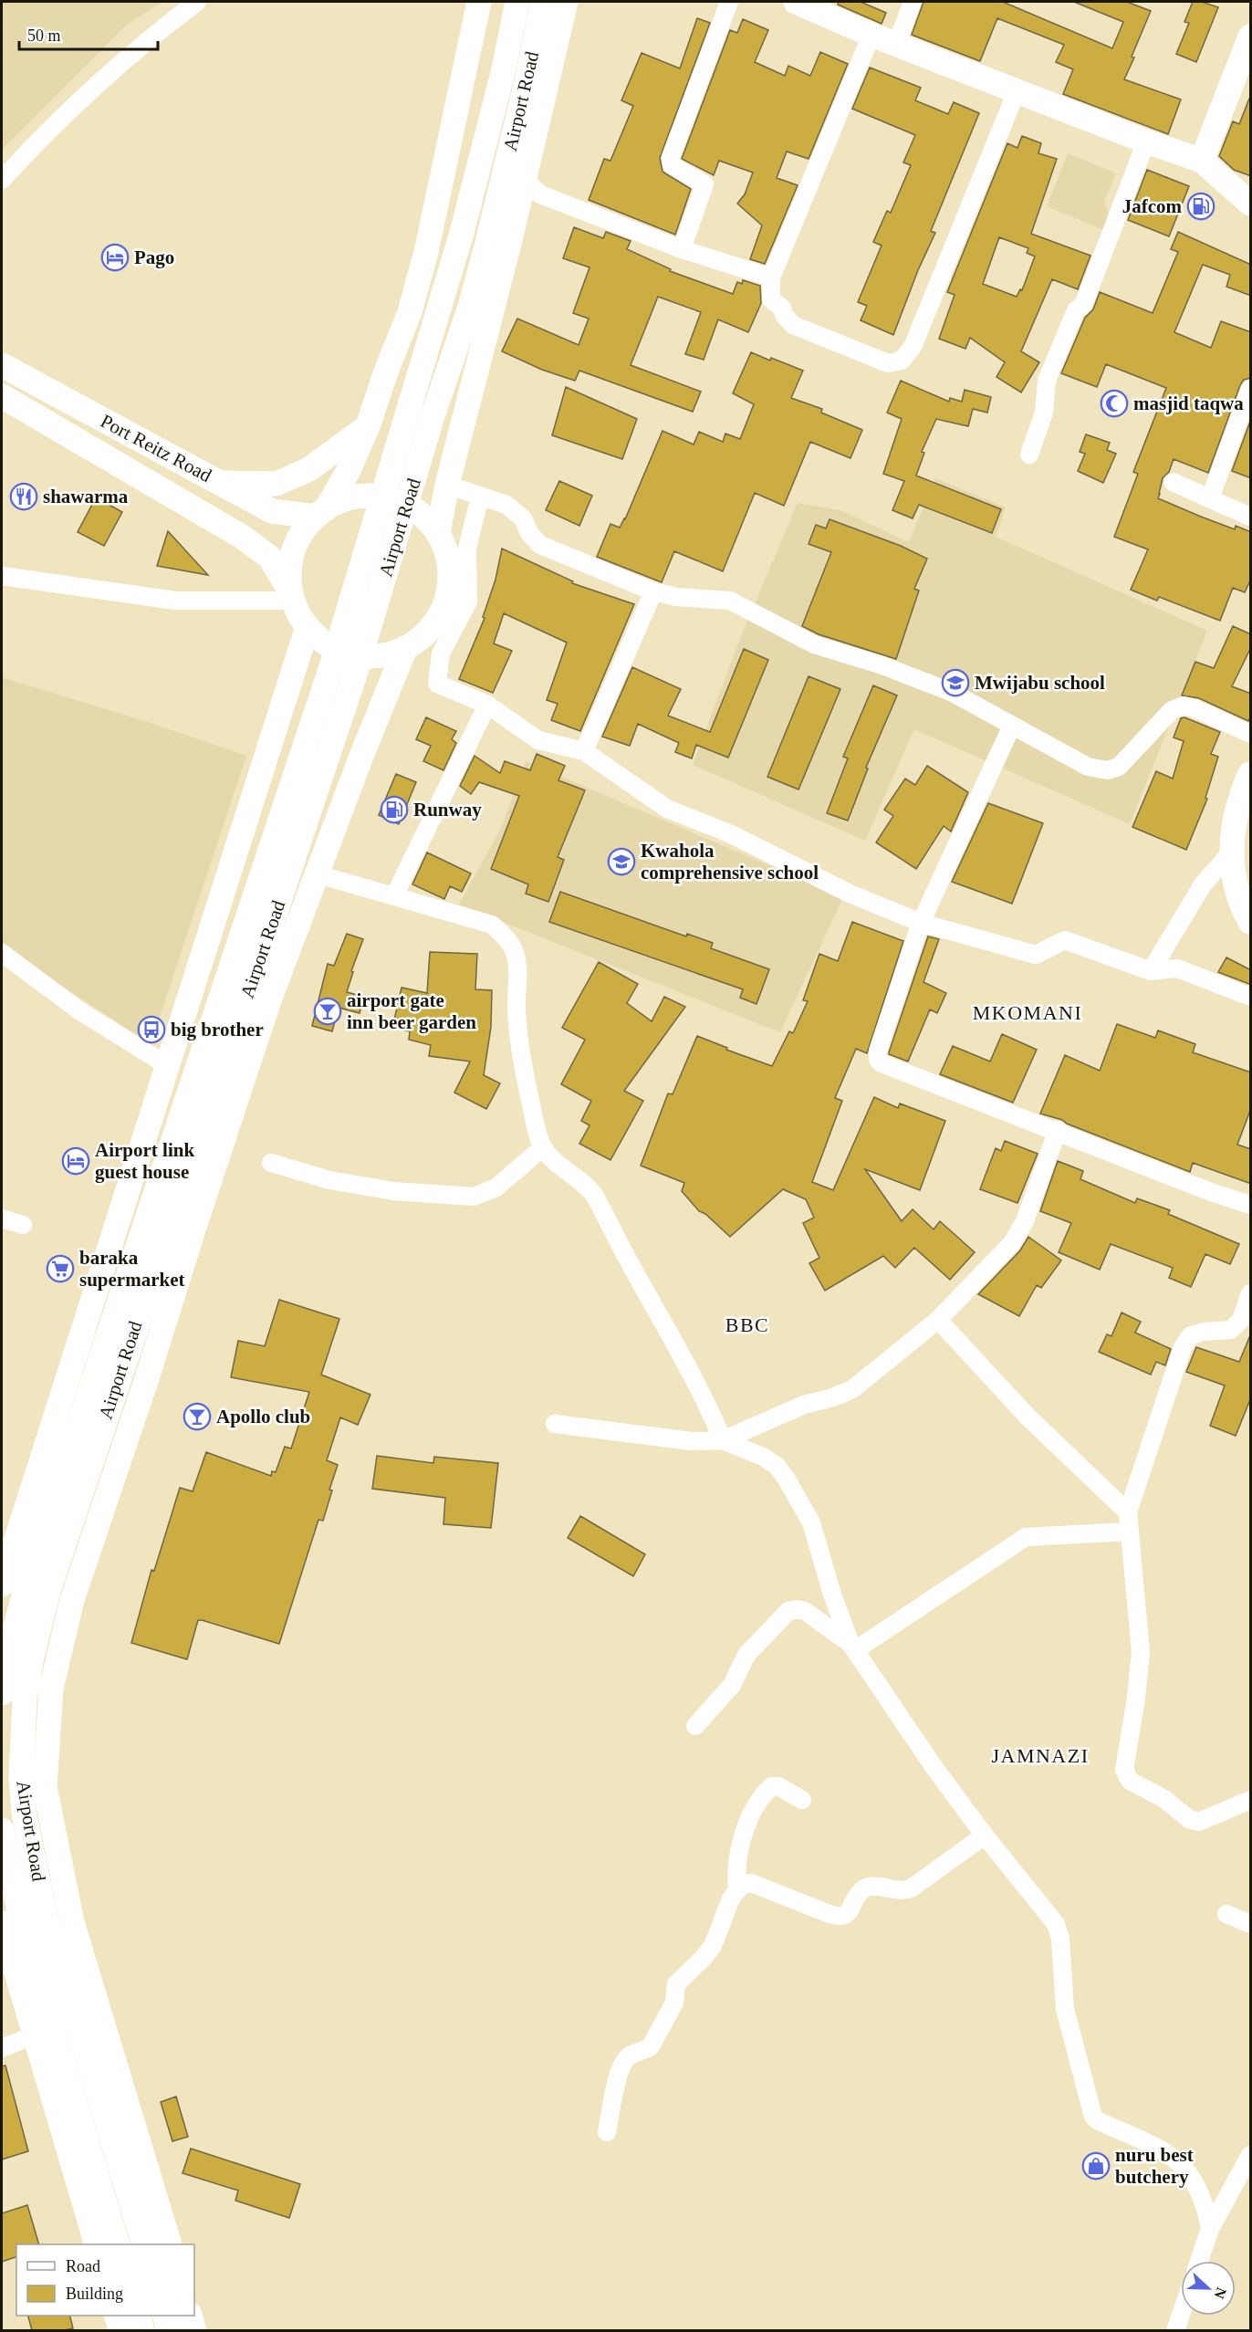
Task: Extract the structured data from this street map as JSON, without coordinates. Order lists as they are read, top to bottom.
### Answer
{
  "streets": {
    "main road": ["Airport Road", "Port Reitz Road"]
  },
  "districts": ["MKOMANI", "BBC", "JAMNAZI"],
  "places": {
    "fuel station": ["Jafcom", "Runway"],
    "hotel": ["Pago", "Airport link guest house"],
    "mosque": ["masjid taqwa"],
    "restaurant": ["shawarma"],
    "school or university": ["Mwijabu school", "Kwahola comprehensive school"],
    "bar": ["airport gate inn beer garden", "Apollo club"],
    "bus stop": ["big brother"],
    "supermarket": ["baraka supermarket"],
    "shop": ["nuru best butchery"]
  },
  "legend": ["Road", "Building"],
  "scale_bar": "50 m",
  "north": "right"
}
